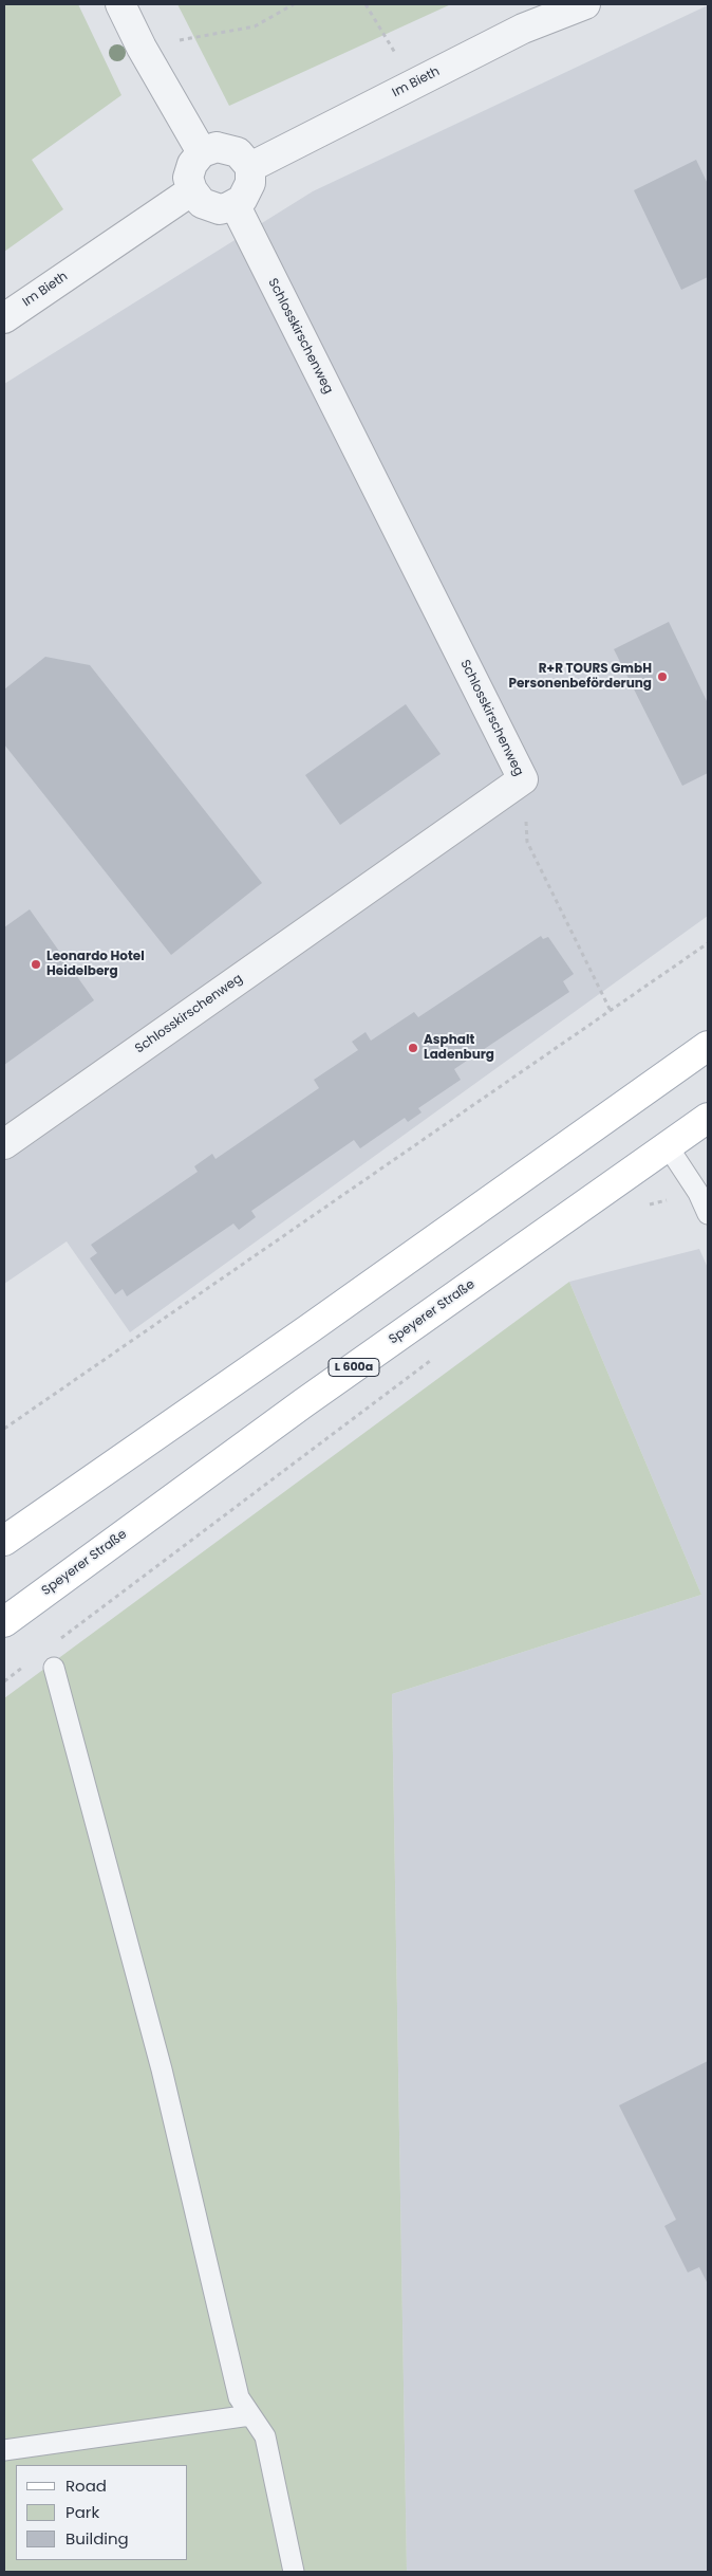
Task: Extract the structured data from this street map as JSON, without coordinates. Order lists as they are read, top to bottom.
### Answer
{
  "streets": {
    "main road": ["Speyerer Straße", "L 600a"],
    "street": ["Im Bieth", "Schlosskirschenweg"]
  },
  "crossings": [
    ["Im Bieth", "Schlosskirschenweg"]
  ],
  "places": ["R+R TOURS GmbH Personenbeförderung", "Leonardo Hotel Heidelberg", "Asphalt Ladenburg"],
  "legend": ["Road", "Park", "Building"]
}
